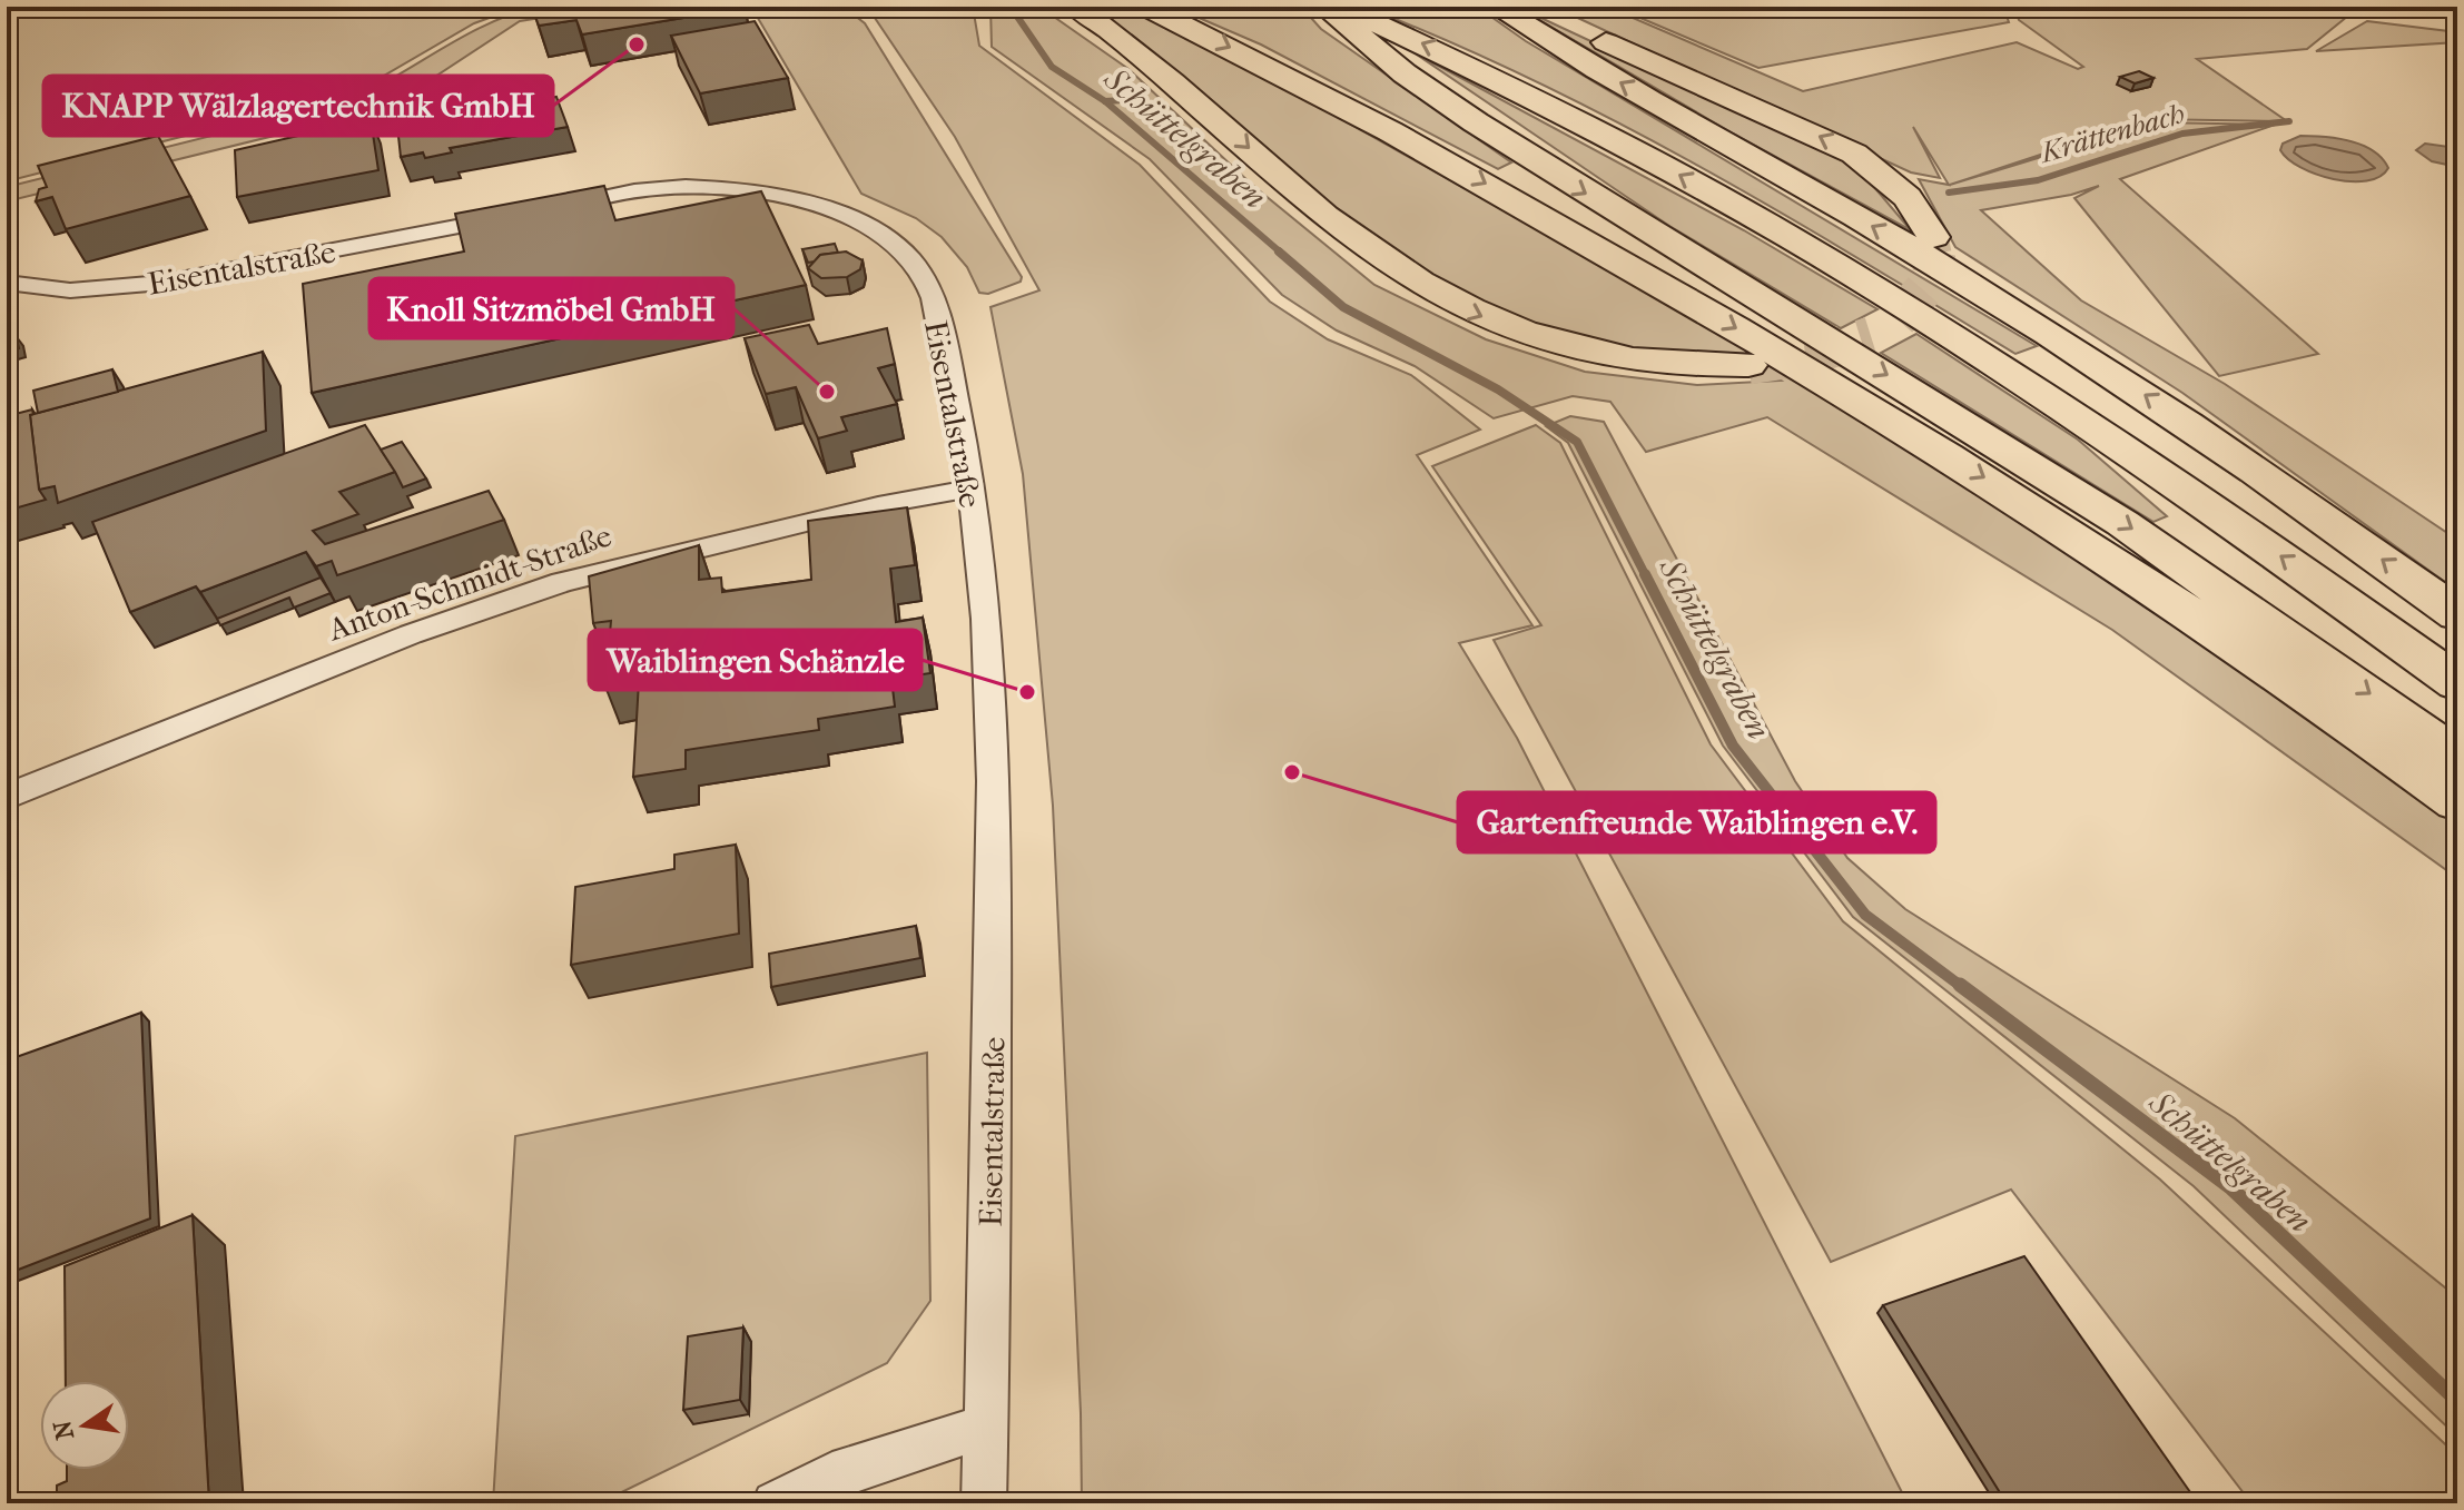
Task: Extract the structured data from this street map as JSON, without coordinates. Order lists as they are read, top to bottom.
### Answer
{
  "streets": {
    "street": ["Eisentalstraße", "Anton-Schmidt-Straße"]
  },
  "crossings": [
    ["Eisentalstraße", "Anton-Schmidt-Straße"]
  ],
  "water": ["Krättenbach", "Schüttelgraben"],
  "places": [
    "KNAPP Wälzlagertechnik GmbH",
    "Knoll Sitzmöbel GmbH",
    "Waiblingen Schänzle",
    "Gartenfreunde Waiblingen e.V."
  ],
  "north": "left"
}
